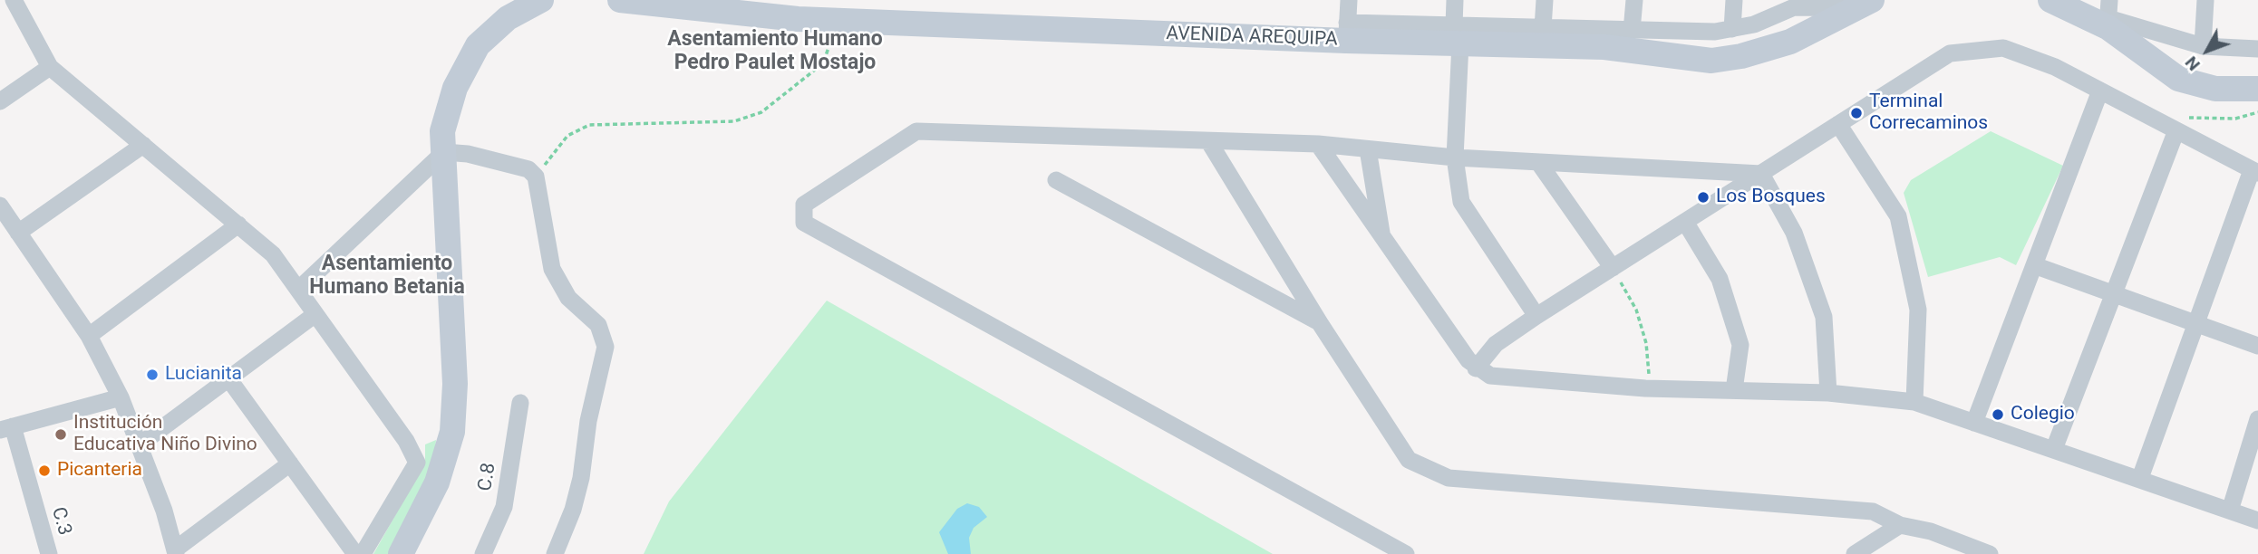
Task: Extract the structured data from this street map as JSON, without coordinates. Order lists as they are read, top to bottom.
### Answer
{
  "streets": {
    "street": ["AVENIDA AREQUIPA", "C.8", "C.3"]
  },
  "districts": ["Asentamiento Humano Pedro Paulet Mostajo", "Asentamiento Humano Betania"],
  "places": [
    "Terminal Correcaminos",
    "Los Bosques",
    "Lucianita",
    "Colegio",
    "Institución Educativa Niño Divino",
    "Picanteria"
  ],
  "north": "bottom left"
}
